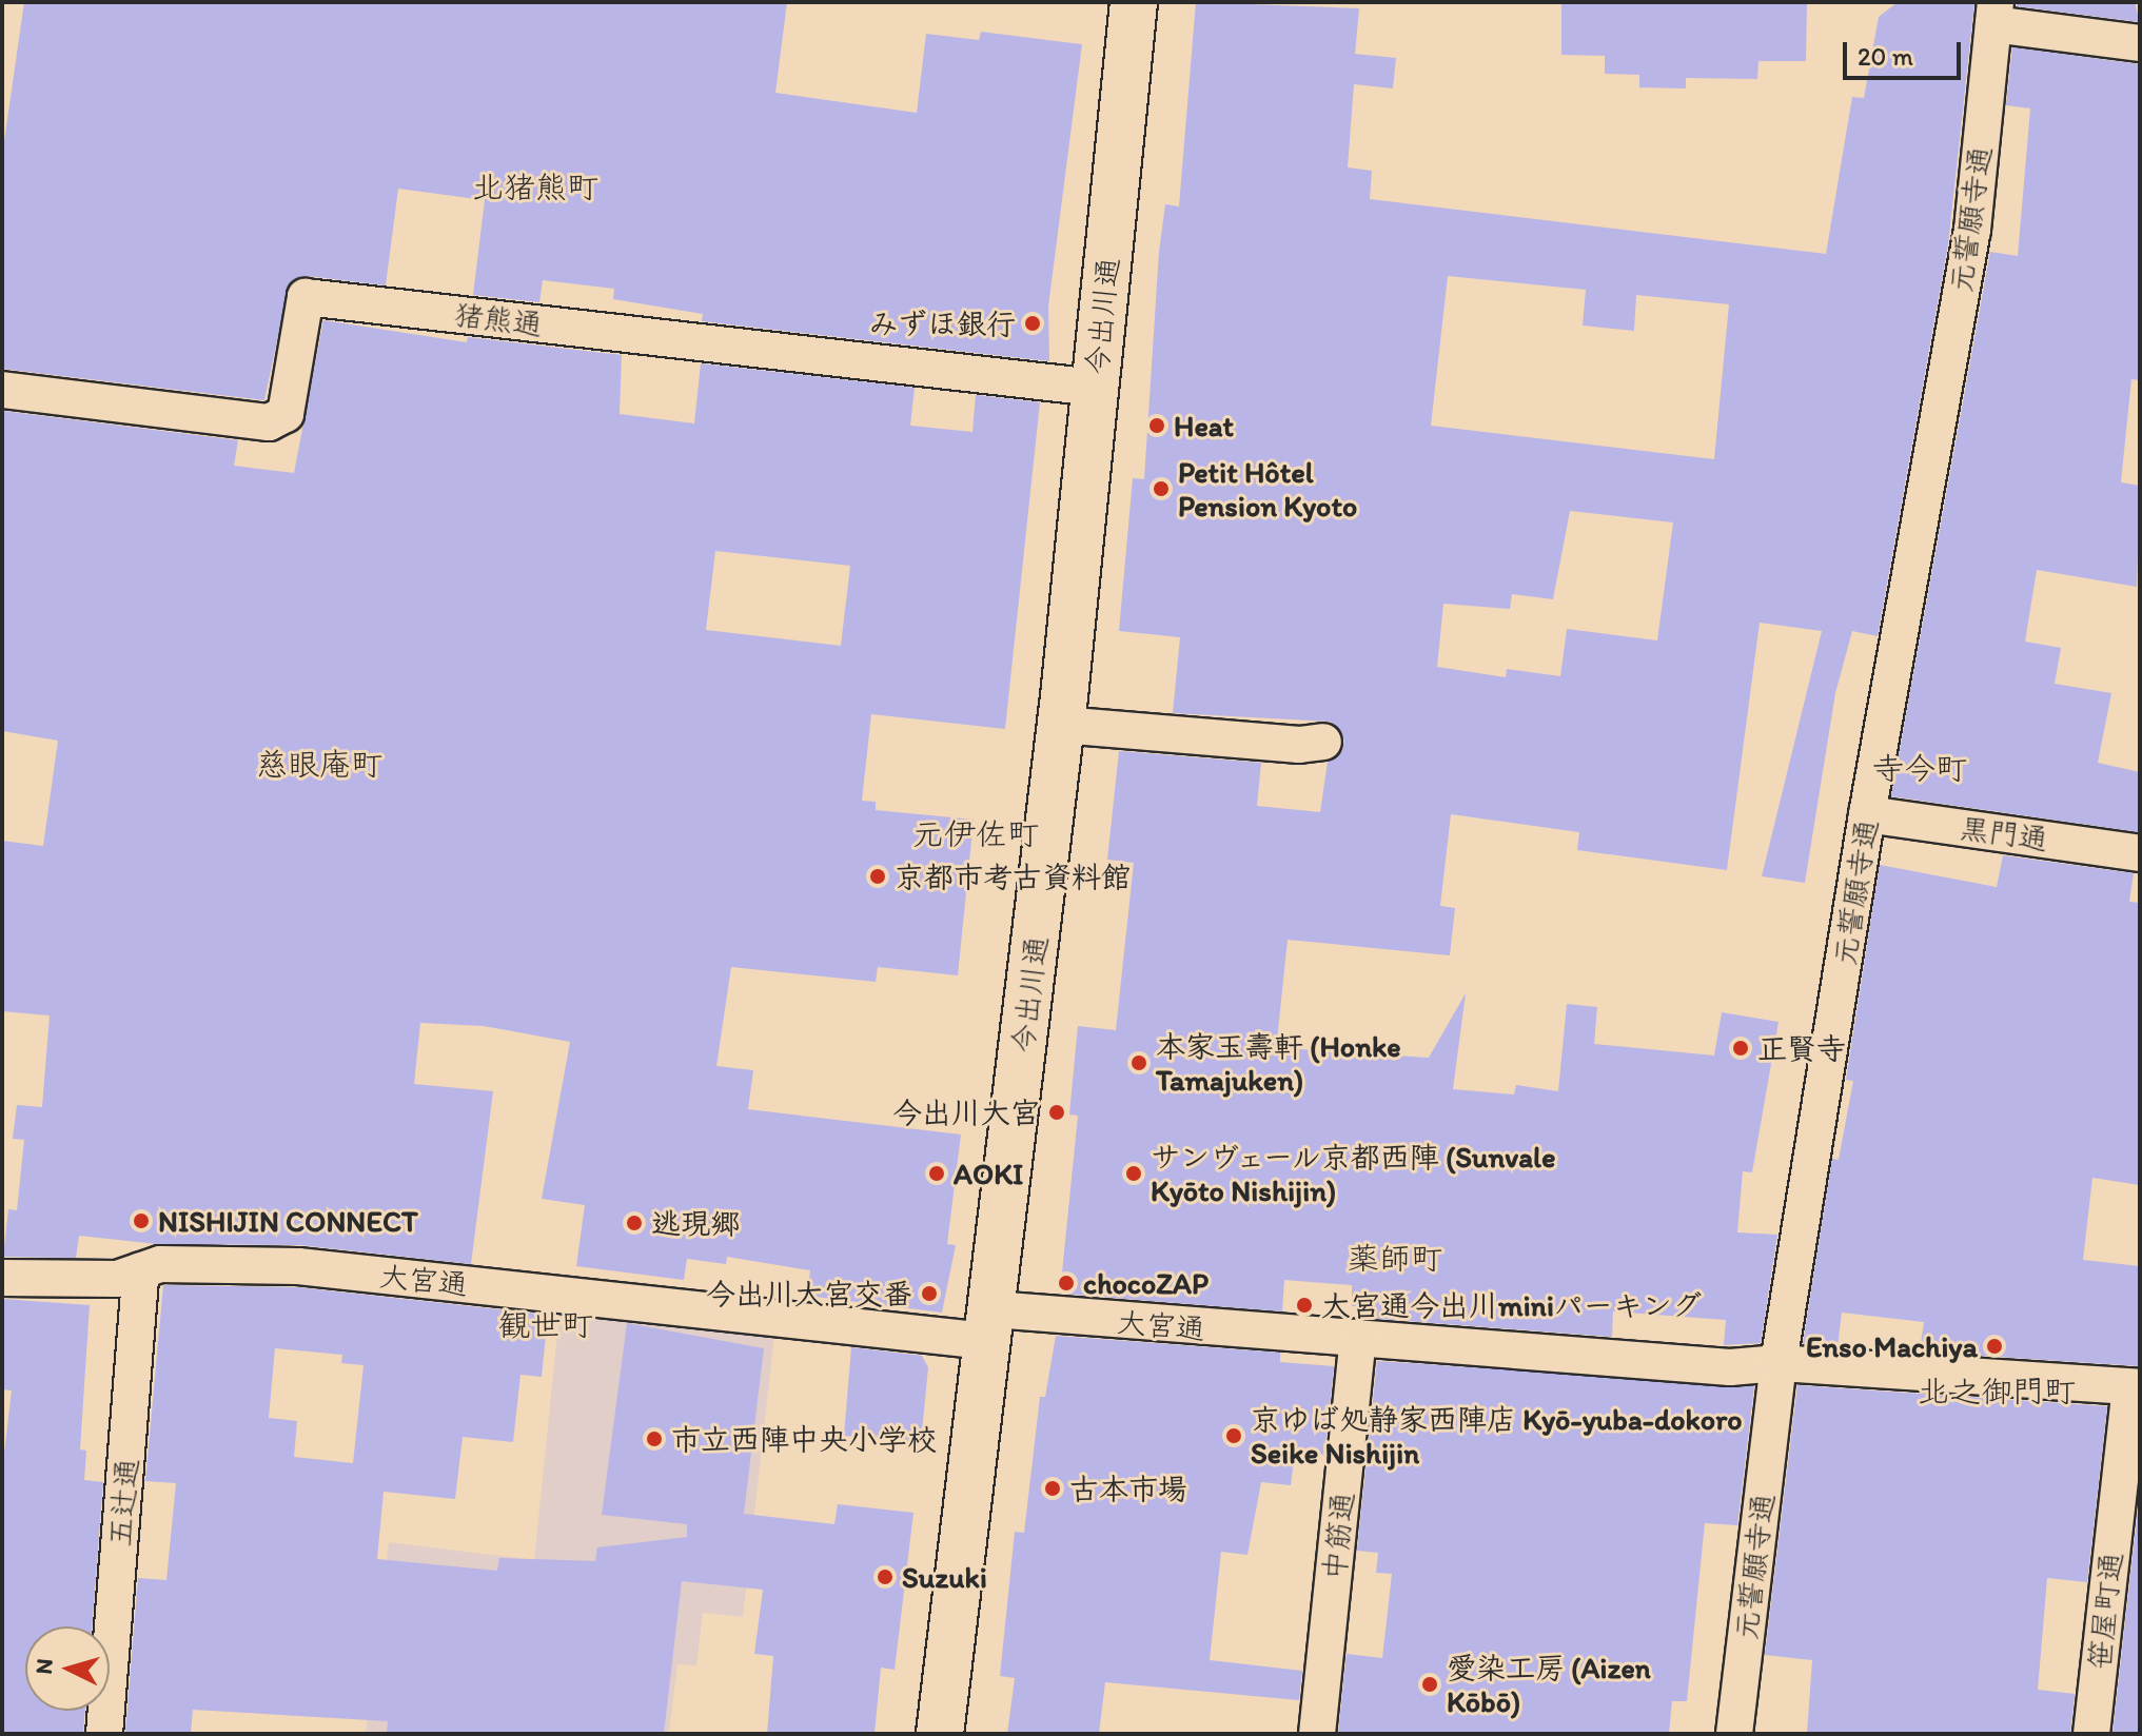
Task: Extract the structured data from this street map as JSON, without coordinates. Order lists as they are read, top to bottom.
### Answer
{
  "streets": {
    "main road": ["今出川通"],
    "street": [
      "元誓願寺通",
      "猪熊通",
      "黒門通",
      "大宮通",
      "五辻通",
      "中筋通",
      "笹屋町通"
    ]
  },
  "crossings": [
    ["元誓願寺通", "黒門通"],
    ["元誓願寺通", "大宮通"],
    ["今出川通", "猪熊通"],
    ["今出川通", "大宮通"],
    ["大宮通", "五辻通"],
    ["大宮通", "中筋通"],
    ["大宮通", "笹屋町通"]
  ],
  "districts": [
    "北猪熊町",
    "慈眼庵町",
    "寺今町",
    "元伊佐町",
    "薬師町",
    "観世町",
    "北之御門町"
  ],
  "places": [
    "みずほ銀行",
    "Heat",
    "Petit Hôtel Pension Kyoto",
    "京都市考古資料館",
    "正賢寺",
    "本家玉壽軒 (Honke Tamajuken)",
    "今出川大宮",
    "AOKI",
    "サンヴェール京都西陣 (Sunvale Kyōto Nishijin)",
    "NISHIJIN CONNECT",
    "逃現郷",
    "chocoZAP",
    "今出川大宮交番",
    "大宮通今出川miniパーキング",
    "Enso Machiya",
    "京ゆば処静家西陣店 Kyō-yuba-dokoro Seike Nishijin",
    "市立西陣中央小学校",
    "古本市場",
    "Suzuki",
    "愛染工房 (Aizen Kōbō)"
  ],
  "scale_bar": "20 m",
  "north": "left"
}
